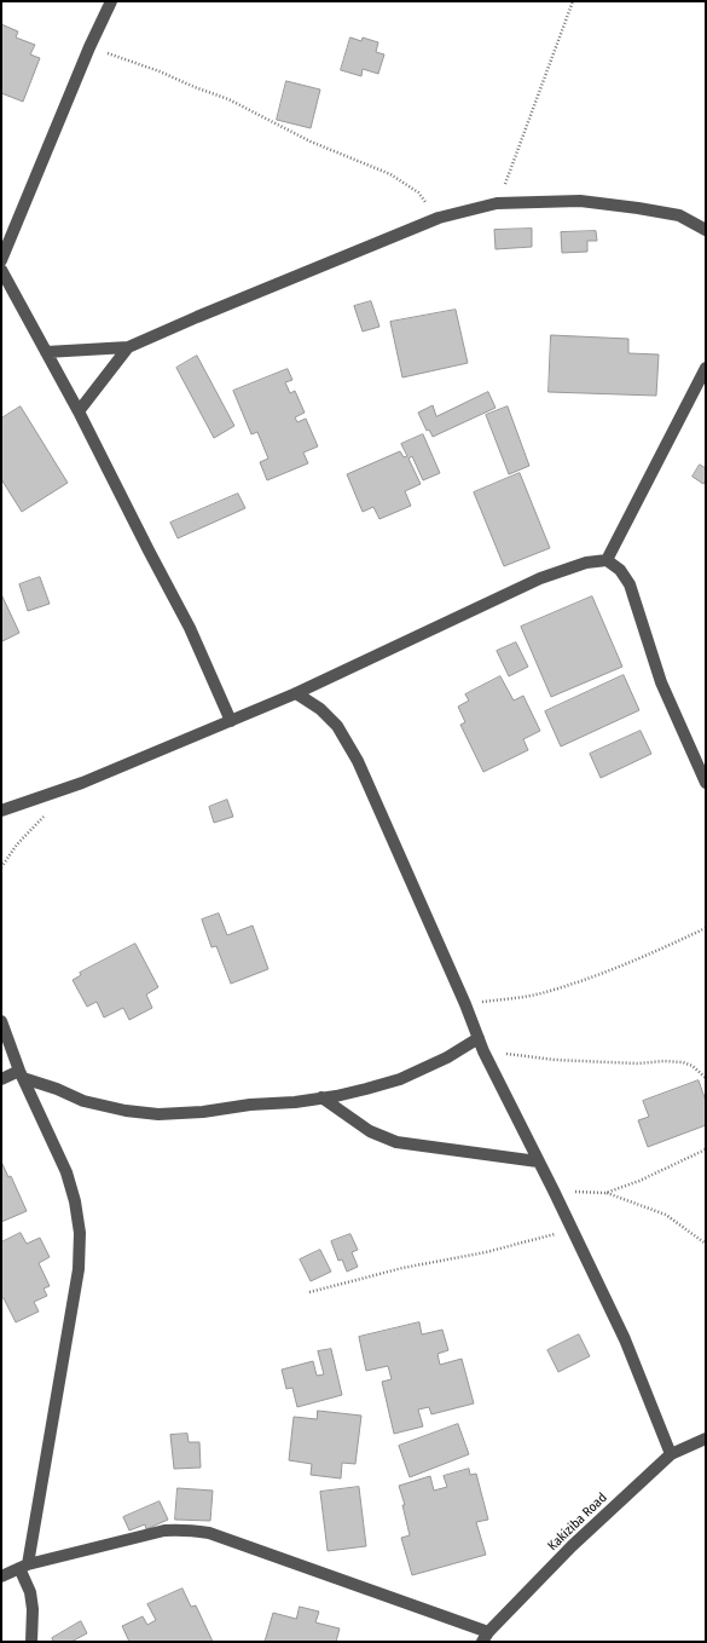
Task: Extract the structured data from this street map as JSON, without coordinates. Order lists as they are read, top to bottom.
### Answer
{
  "streets": {
    "street": ["Kakiziba Road"]
  }
}
